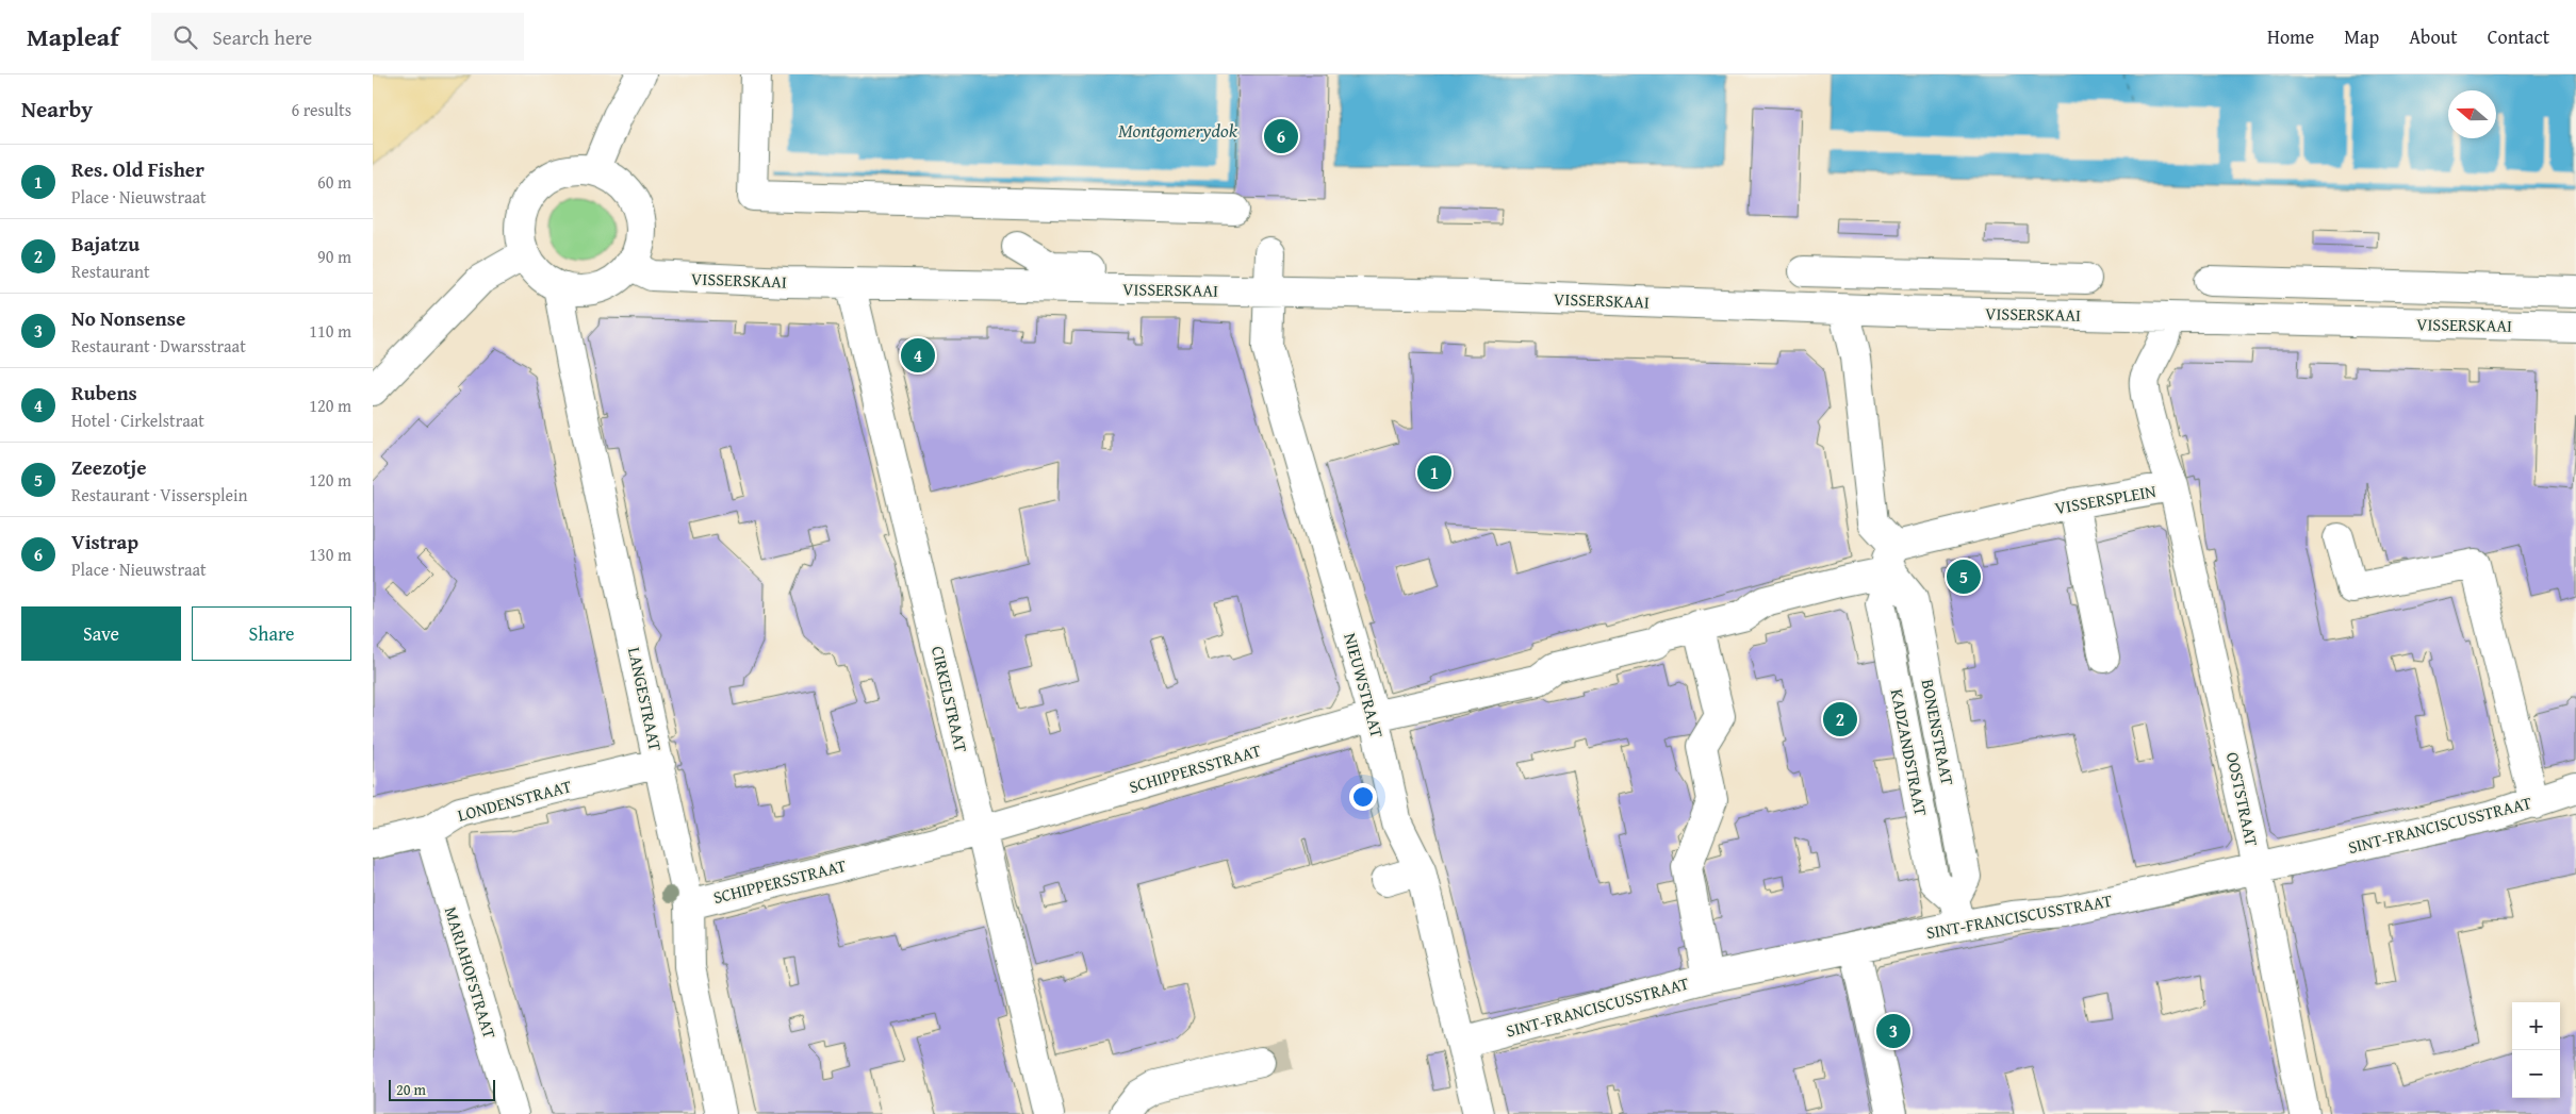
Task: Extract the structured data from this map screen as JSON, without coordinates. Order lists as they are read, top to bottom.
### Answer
{
  "streets": {
    "street": [
      "VISSERSKAAI",
      "VISSERSPLEIN",
      "NIEUWSTRAAT",
      "LANGESTRAAT",
      "CIRKELSTRAAT",
      "KADZANDSTRAAT",
      "SCHIPPERSSTRAAT",
      "OOSTSTRAAT",
      "LONDENSTRAAT",
      "SINT-FRANCISCUSSTRAAT",
      "MARIAHOFSTRAAT"
    ]
  },
  "crossings": [
    ["VISSERSKAAI", "VISSERSPLEIN"],
    ["VISSERSKAAI", "NIEUWSTRAAT"],
    ["VISSERSKAAI", "LANGESTRAAT"],
    ["VISSERSKAAI", "CIRKELSTRAAT"],
    ["VISSERSPLEIN", "KADZANDSTRAAT"],
    ["VISSERSPLEIN", "SCHIPPERSSTRAAT"],
    ["VISSERSPLEIN", "OOSTSTRAAT"],
    ["NIEUWSTRAAT", "SCHIPPERSSTRAAT"],
    ["NIEUWSTRAAT", "SINT-FRANCISCUSSTRAAT"],
    ["LANGESTRAAT", "SCHIPPERSSTRAAT"],
    ["LANGESTRAAT", "LONDENSTRAAT"],
    ["CIRKELSTRAAT", "SCHIPPERSSTRAAT"],
    ["KADZANDSTRAAT", "SCHIPPERSSTRAAT"],
    ["KADZANDSTRAAT", "SINT-FRANCISCUSSTRAAT"],
    ["OOSTSTRAAT", "SINT-FRANCISCUSSTRAAT"],
    ["LONDENSTRAAT", "MARIAHOFSTRAAT"]
  ],
  "water": ["Montgomerydok"],
  "scale_bar": "20 m",
  "north": "left",
  "page": {
    "header": "Mapleaf",
    "search": "Search here",
    "nav": [
      "Home",
      "Map",
      "About",
      "Contact"
    ],
    "heading": ["Nearby", "6 results"],
    "pins": [
      "6",
      "4",
      "1",
      "5",
      "2",
      "3"
    ],
    "list": [
      {
        "mark": "1",
        "name": "Res. Old Fisher",
        "note": "Place · Nieuwstraat",
        "value": "60 m"
      },
      {
        "mark": "2",
        "name": "Bajatzu",
        "note": "Restaurant",
        "value": "90 m"
      },
      {
        "mark": "3",
        "name": "No Nonsense",
        "note": "Restaurant · Dwarsstraat",
        "value": "110 m"
      },
      {
        "mark": "4",
        "name": "Rubens",
        "note": "Hotel · Cirkelstraat",
        "value": "120 m"
      },
      {
        "mark": "5",
        "name": "Zeezotje",
        "note": "Restaurant · Vissersplein",
        "value": "120 m"
      },
      {
        "mark": "6",
        "name": "Vistrap",
        "note": "Place · Nieuwstraat",
        "value": "130 m"
      }
    ],
    "buttons": ["Save", "Share"],
    "map_buttons": ["+", "−"],
    "scale": "20 m"
  }
}
